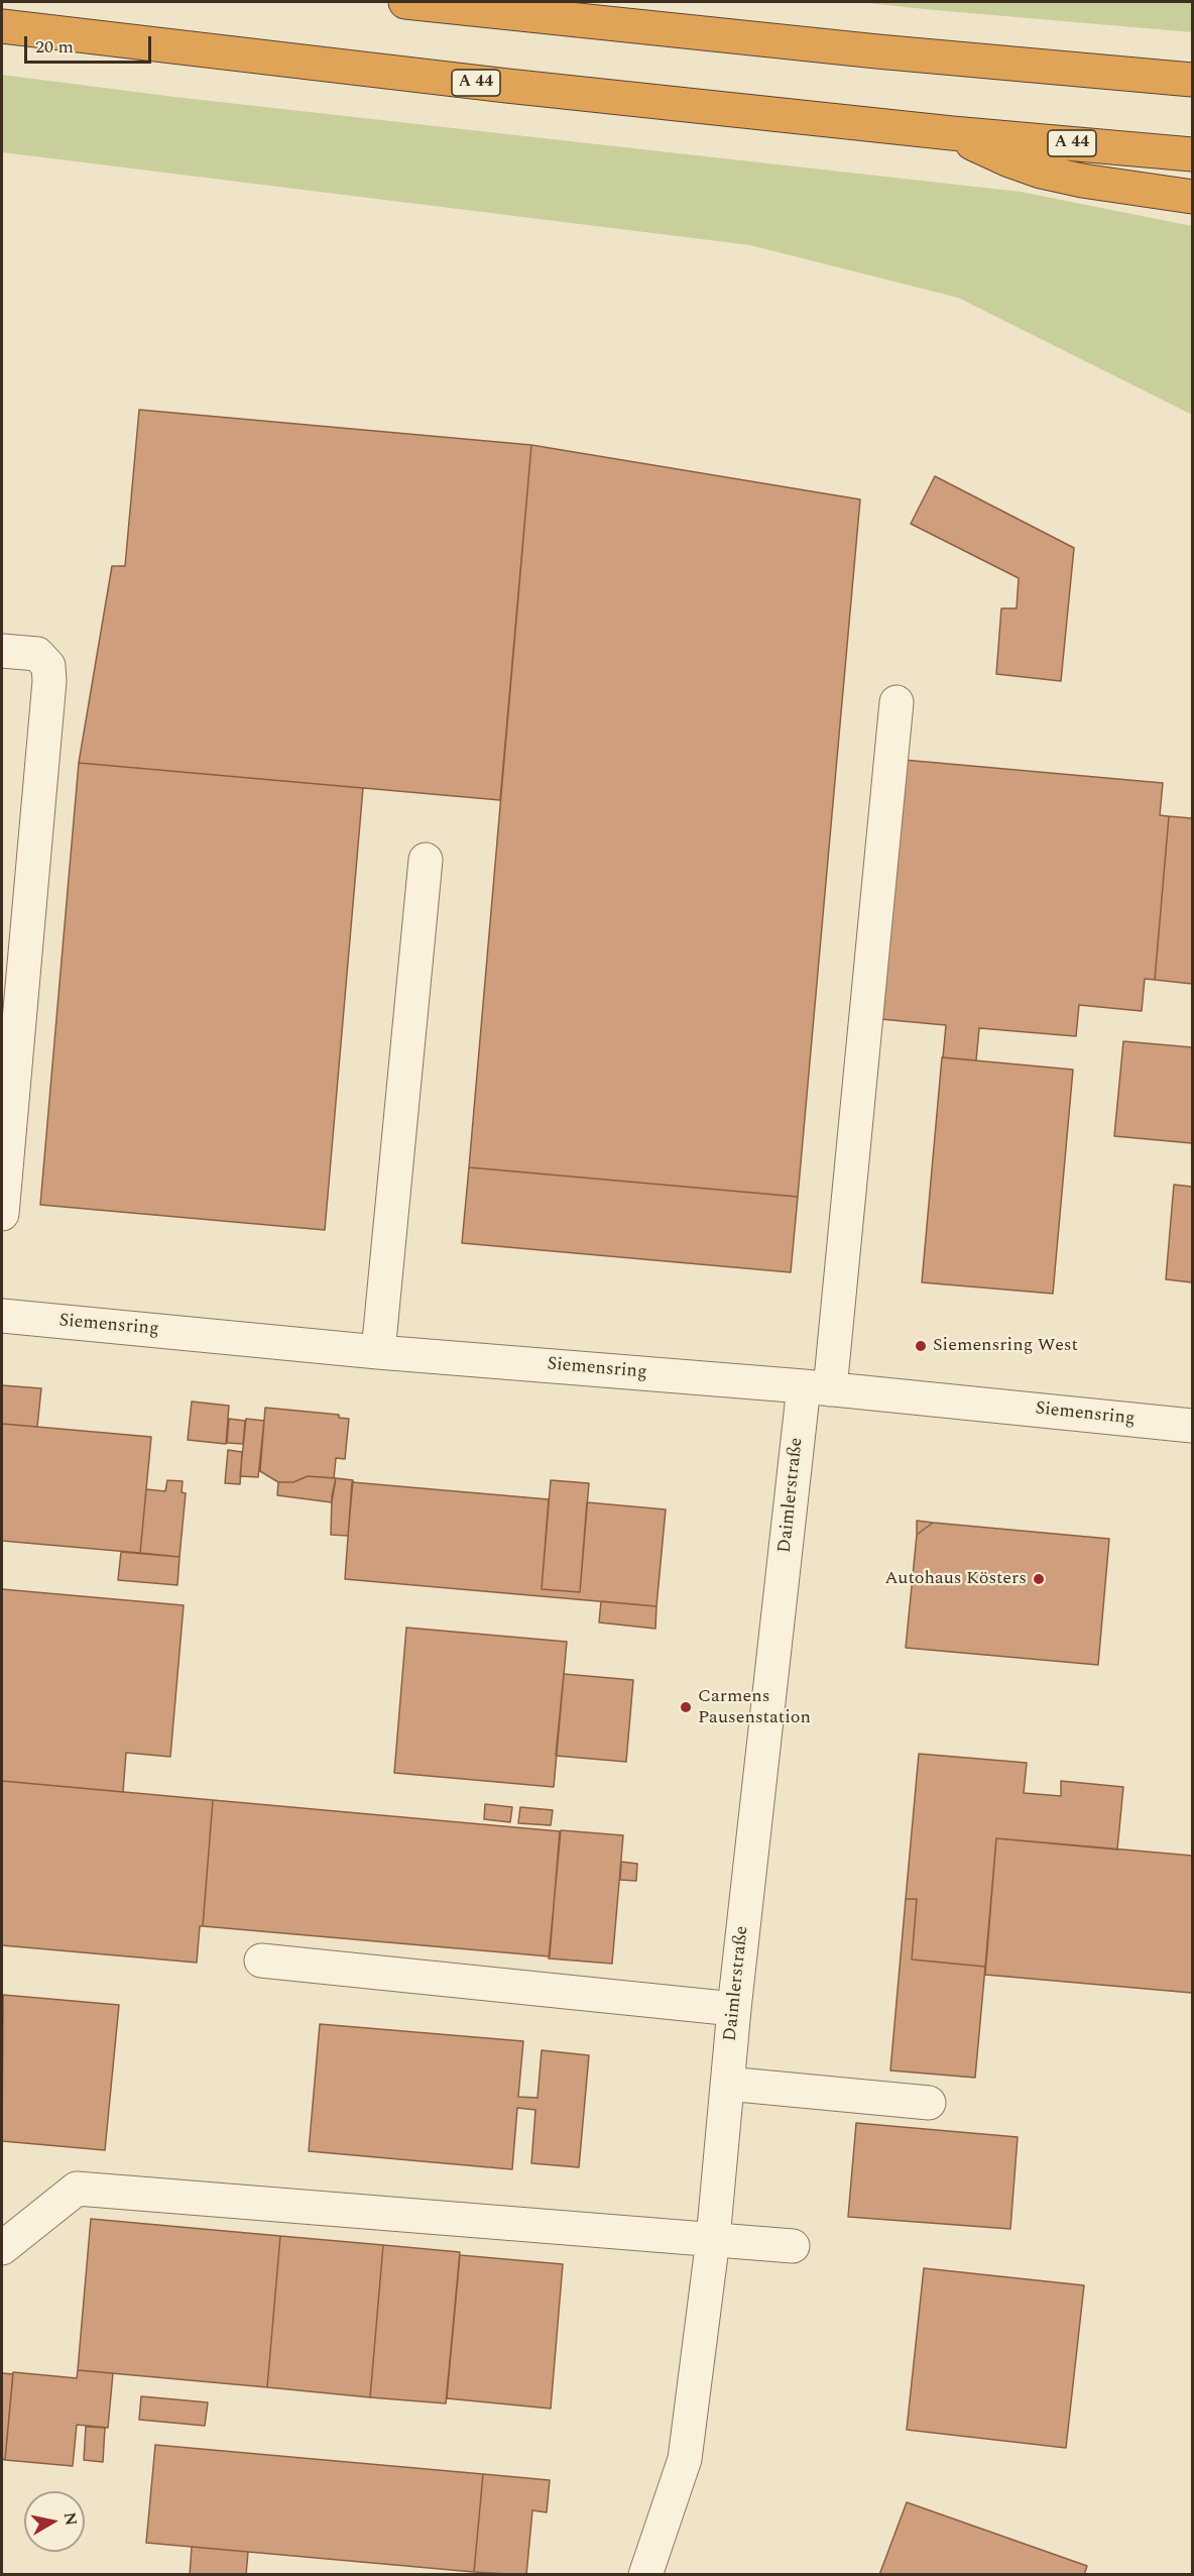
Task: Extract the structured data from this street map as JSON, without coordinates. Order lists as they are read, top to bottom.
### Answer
{
  "streets": {
    "highway": ["A 44"],
    "street": ["Siemensring", "Daimlerstraße"]
  },
  "crossings": [
    ["Siemensring", "Daimlerstraße"]
  ],
  "places": ["Siemensring West", "Autohaus Kösters", "Carmens Pausenstation"],
  "scale_bar": "20 m",
  "north": "right"
}
